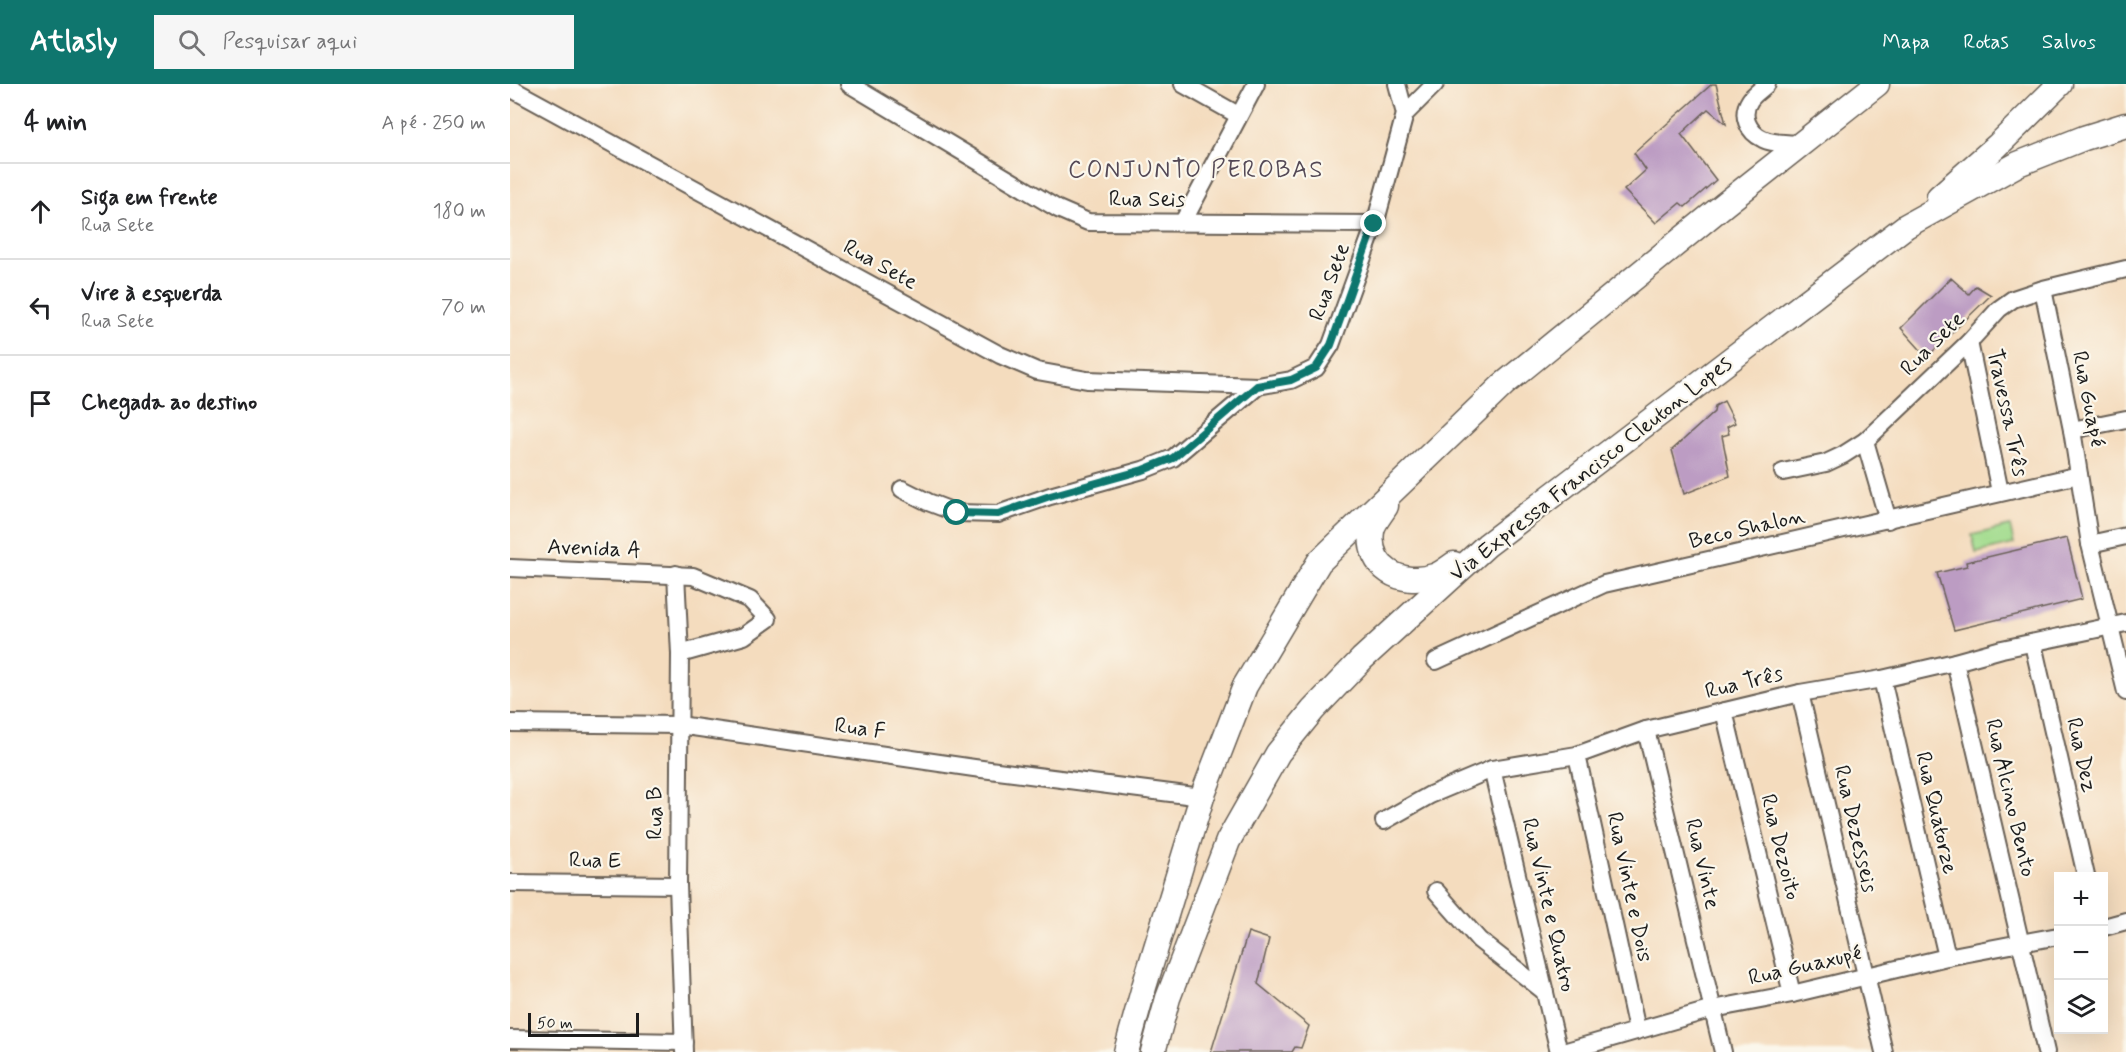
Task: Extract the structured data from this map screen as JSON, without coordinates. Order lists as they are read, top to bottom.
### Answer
{
  "streets": {
    "highway": ["Via Expressa Francisco Cleuton Lopes"],
    "street": [
      "Rua Seis",
      "Rua Sete",
      "Rua Guapé",
      "Travessa Três",
      "Beco Shalon",
      "Avenida A",
      "Rua Três",
      "Rua F",
      "Rua Dez",
      "Rua Alcino Bento",
      "Rua B",
      "Rua Quatorze",
      "Rua Dezesseis",
      "Rua Dezoito",
      "Rua E",
      "Rua Vinte",
      "Rua Vinte e Dois",
      "Rua Vinte e Quatro",
      "Rua Guaxupé"
    ]
  },
  "crossings": [
    ["Rua Seis", "Rua Sete"],
    ["Rua Sete", "Rua Guapé"],
    ["Rua Sete", "Travessa Três"],
    ["Rua Guapé", "Beco Shalon"],
    ["Rua Guapé", "Rua Três"],
    ["Travessa Três", "Beco Shalon"],
    ["Avenida A", "Rua B"],
    ["Rua Três", "Rua Dez"],
    ["Rua Três", "Rua Alcino Bento"],
    ["Rua Três", "Rua Quatorze"],
    ["Rua Três", "Rua Dezesseis"],
    ["Rua Três", "Rua Dezoito"],
    ["Rua Três", "Rua Vinte"],
    ["Rua Três", "Rua Vinte e Dois"],
    ["Rua Três", "Rua Vinte e Quatro"],
    ["Rua F", "Rua B"],
    ["Rua Alcino Bento", "Rua Guaxupé"],
    ["Rua B", "Rua E"],
    ["Rua Quatorze", "Rua Guaxupé"],
    ["Rua Dezesseis", "Rua Guaxupé"],
    ["Rua Dezoito", "Rua Guaxupé"],
    ["Rua Vinte", "Rua Guaxupé"],
    ["Rua Vinte e Dois", "Rua Guaxupé"]
  ],
  "districts": ["CONJUNTO PEROBAS"],
  "scale_bar": "50 m",
  "page": {
    "header": "Atlasly",
    "search": "Pesquisar aqui",
    "nav": ["Mapa", "Rotas", "Salvos"],
    "heading": ["4 min", "A pé · 250 m"],
    "list": [
      ["Siga em frente", "Rua Sete", "180 m"],
      ["Vire à esquerda", "Rua Sete", "70 m"],
      "Chegada ao destino"
    ],
    "map_buttons": ["+", "−"],
    "scale": "50 m"
  }
}
